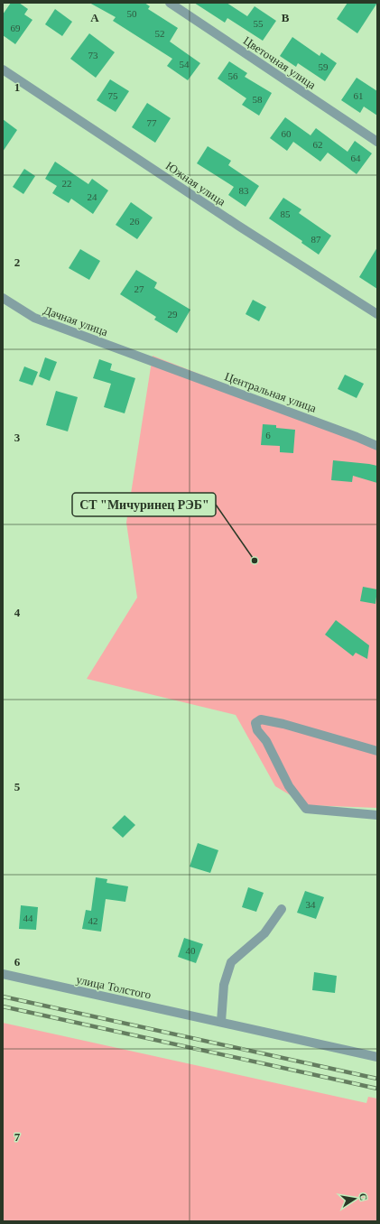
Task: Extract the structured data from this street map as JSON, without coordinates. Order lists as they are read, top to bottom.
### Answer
{
  "streets": {
    "street": [
      "Цветочная улица",
      "Южная улица",
      "Дачная улица",
      "Центральная улица",
      "улица Толстого"
    ]
  },
  "crossings": [
    ["Дачная улица", "Центральная улица"]
  ],
  "places": ["СТ \"Мичуринец РЭБ\""],
  "house_numbers": [
    "50",
    "55",
    "69",
    "52",
    "73",
    "54",
    "59",
    "56",
    "75",
    "61",
    "58",
    "77",
    "60",
    "62",
    "64",
    "22",
    "83",
    "24",
    "85",
    "26",
    "87",
    "27",
    "29",
    "6",
    "34",
    "44",
    "42",
    "40"
  ],
  "north": "right",
  "grid": {
    "columns": ["A", "B"],
    "rows": [
      "1",
      "2",
      "3",
      "4",
      "5",
      "6",
      "7"
    ]
  }
}
